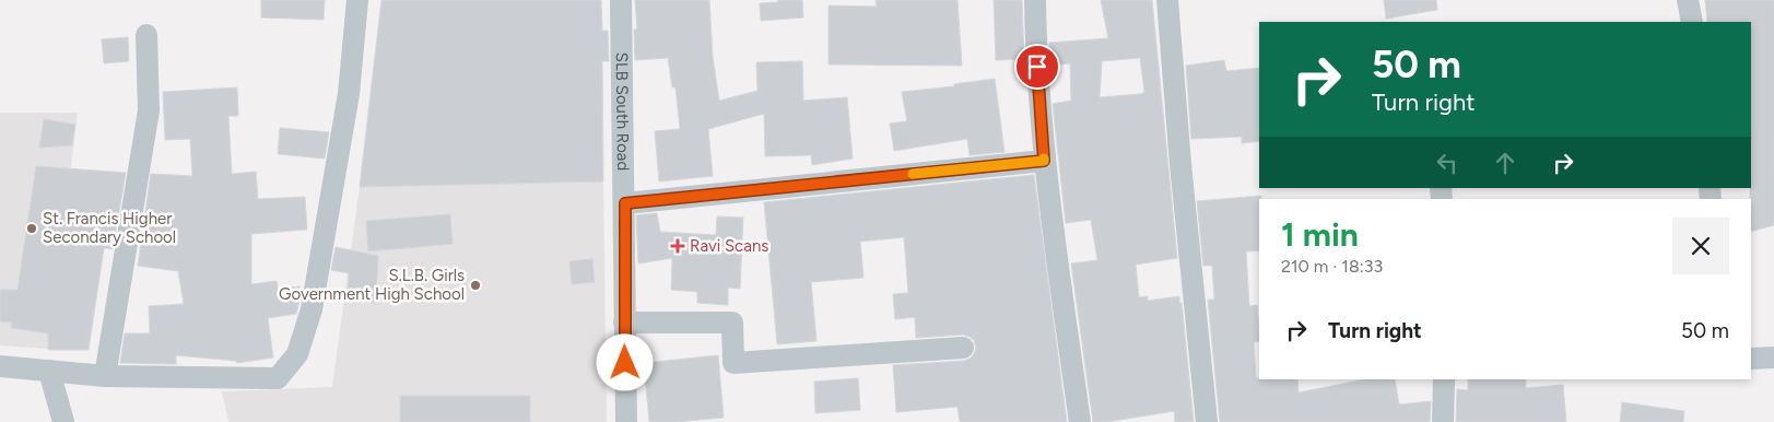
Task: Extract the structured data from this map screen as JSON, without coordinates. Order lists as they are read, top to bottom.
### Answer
{
  "streets": {
    "street": ["SLB South Road"]
  },
  "places": {
    "other": ["St. Francis Higher Secondary School", "S.L.B. Girls Government High School"],
    "health": ["Ravi Scans"]
  },
  "page": {
    "turn": ["50 m", "Turn right"],
    "heading": ["1 min", "210 m · 18:33"],
    "list": [
      {
        "name": "Turn right",
        "value": "50 m"
      }
    ]
  }
}
